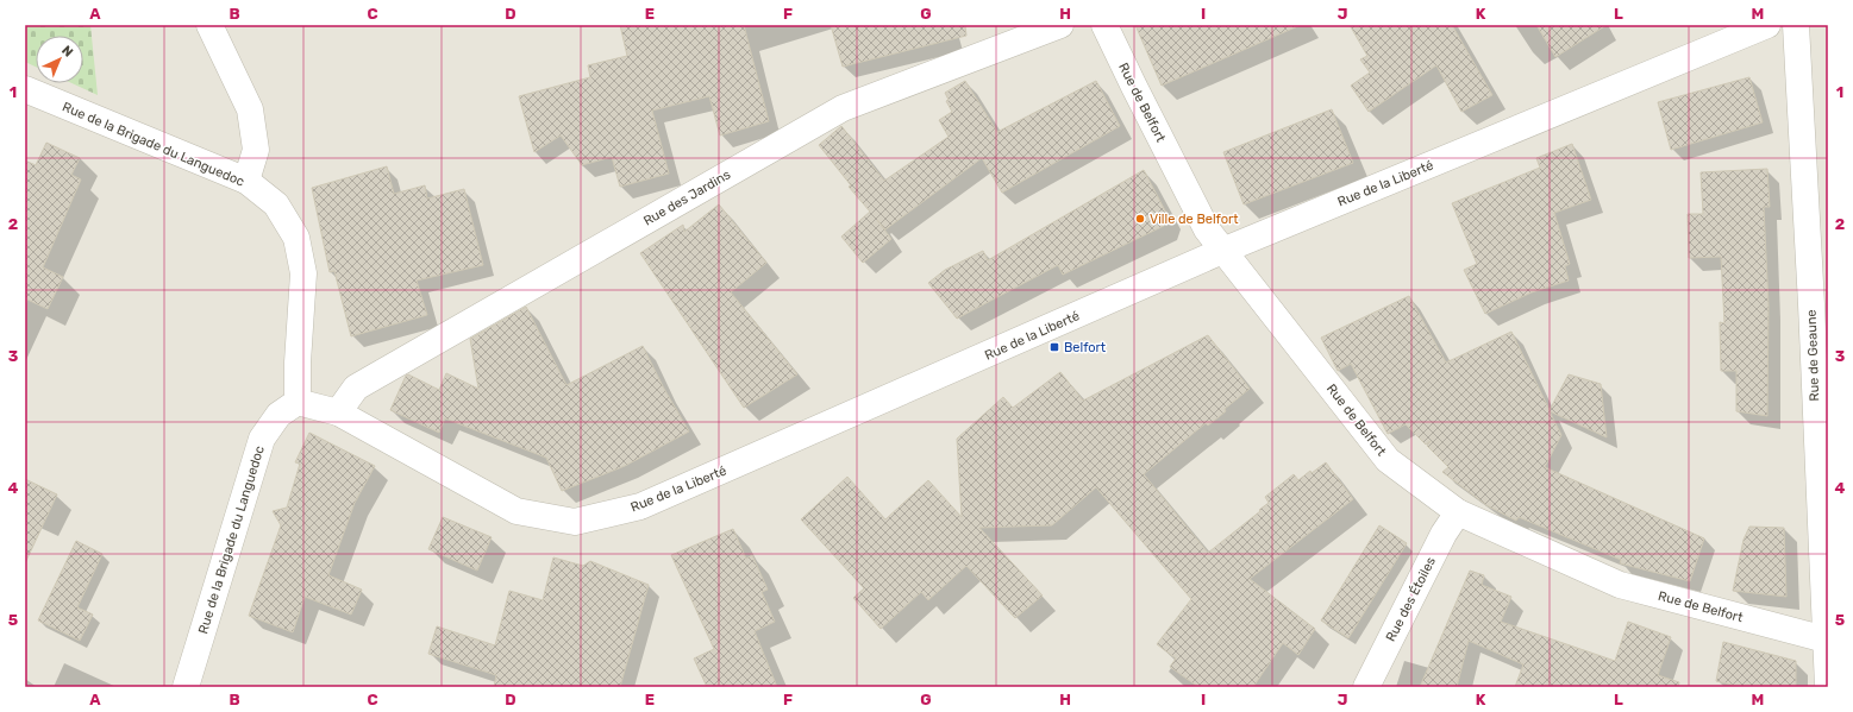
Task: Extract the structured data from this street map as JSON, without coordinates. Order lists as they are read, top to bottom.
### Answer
{
  "streets": {
    "street": [
      "Rue de Belfort",
      "Rue de la Brigade du Languedoc",
      "Rue de la Liberté",
      "Rue des Jardins",
      "Rue de Geaune",
      "Rue des Étoiles"
    ]
  },
  "crossings": [
    ["Rue de Belfort", "Rue de la Liberté"],
    ["Rue de Belfort", "Rue de Geaune"],
    ["Rue de Belfort", "Rue des Étoiles"],
    ["Rue de la Brigade du Languedoc", "Rue de la Liberté"],
    ["Rue de la Liberté", "Rue des Jardins"]
  ],
  "places": {
    "other": ["Ville de Belfort"],
    "transit": ["Belfort"]
  },
  "north": "top right",
  "grid": {
    "columns": [
      "A",
      "B",
      "C",
      "D",
      "E",
      "F",
      "G",
      "H",
      "I",
      "J",
      "K",
      "L",
      "M"
    ],
    "rows": [
      "1",
      "2",
      "3",
      "4",
      "5"
    ]
  }
}
